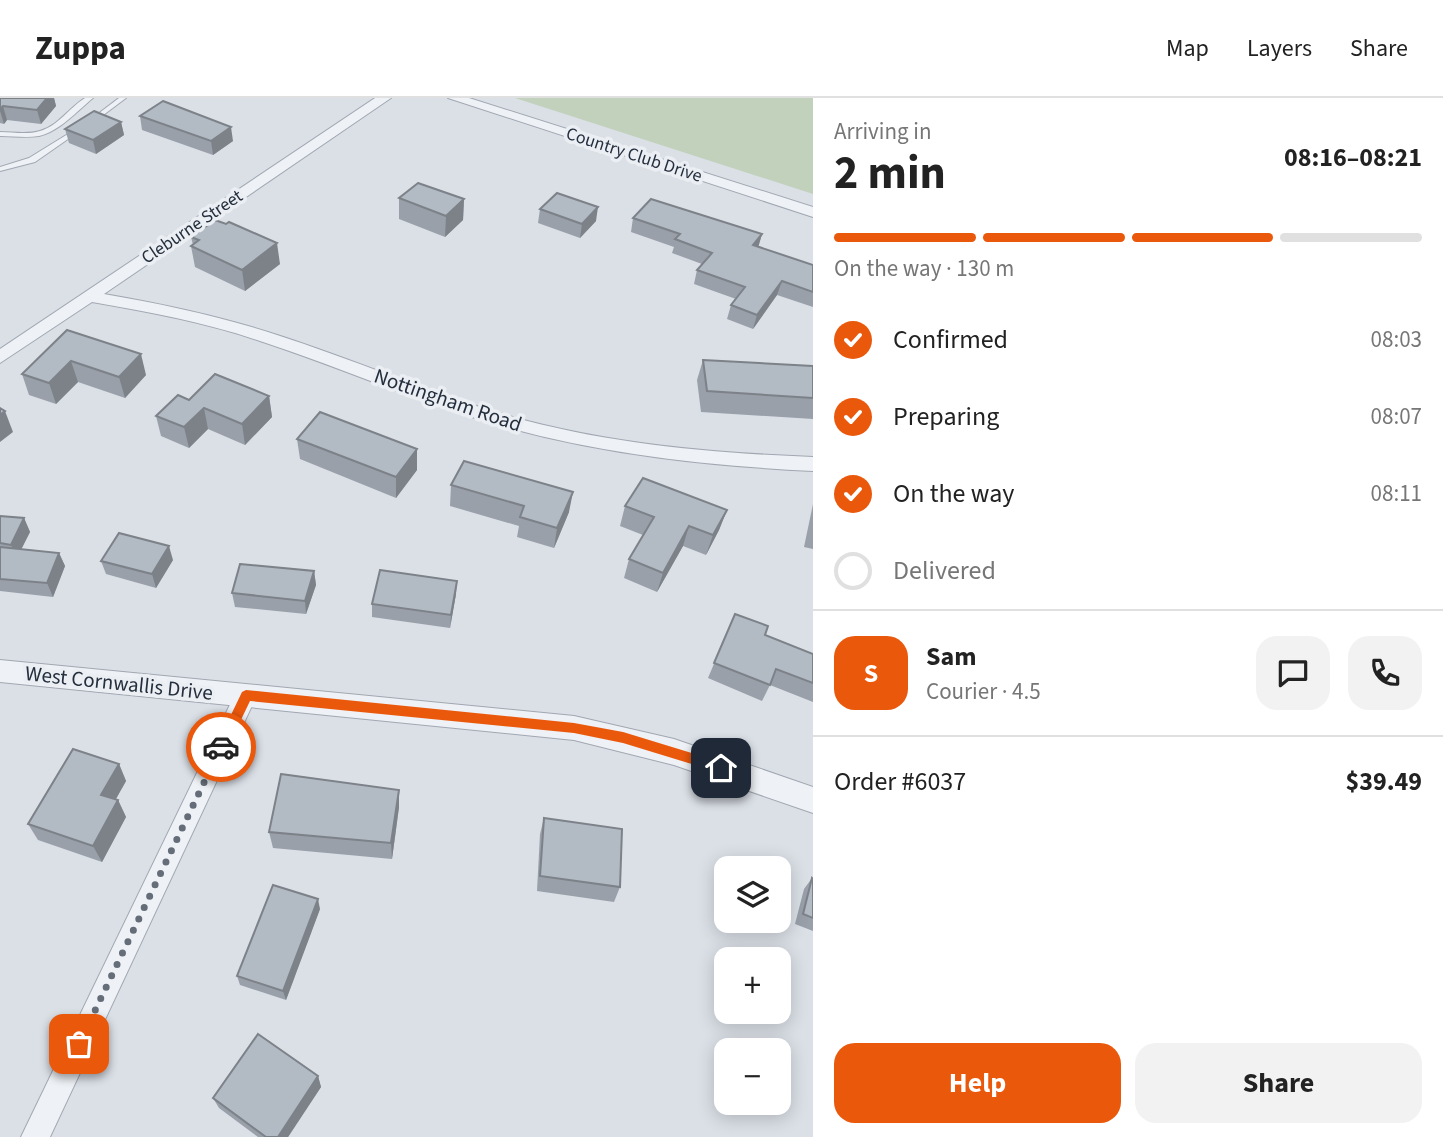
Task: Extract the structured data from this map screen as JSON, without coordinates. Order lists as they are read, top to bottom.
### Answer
{
  "streets": {
    "street": [
      "Country Club Drive",
      "Cleburne Street",
      "Nottingham Road",
      "West Cornwallis Drive"
    ]
  },
  "crossings": [
    ["Cleburne Street", "Nottingham Road"]
  ],
  "page": {
    "header": "Zuppa",
    "nav": ["Map", "Layers", "Share"],
    "heading": ["2 min", "Arriving in", "08:16–08:21"],
    "panel": [
      "Sam",
      "Courier · 4.5",
      "Order #6037",
      "$39.49"
    ],
    "bar": "On the way · 130 m",
    "list": [
      ["Confirmed", "08:03"],
      ["Preparing", "08:07"],
      ["On the way", "08:11"],
      "Delivered"
    ],
    "round": "S",
    "map_buttons": ["+", "−"],
    "buttons": ["Help", "Share"]
  }
}
